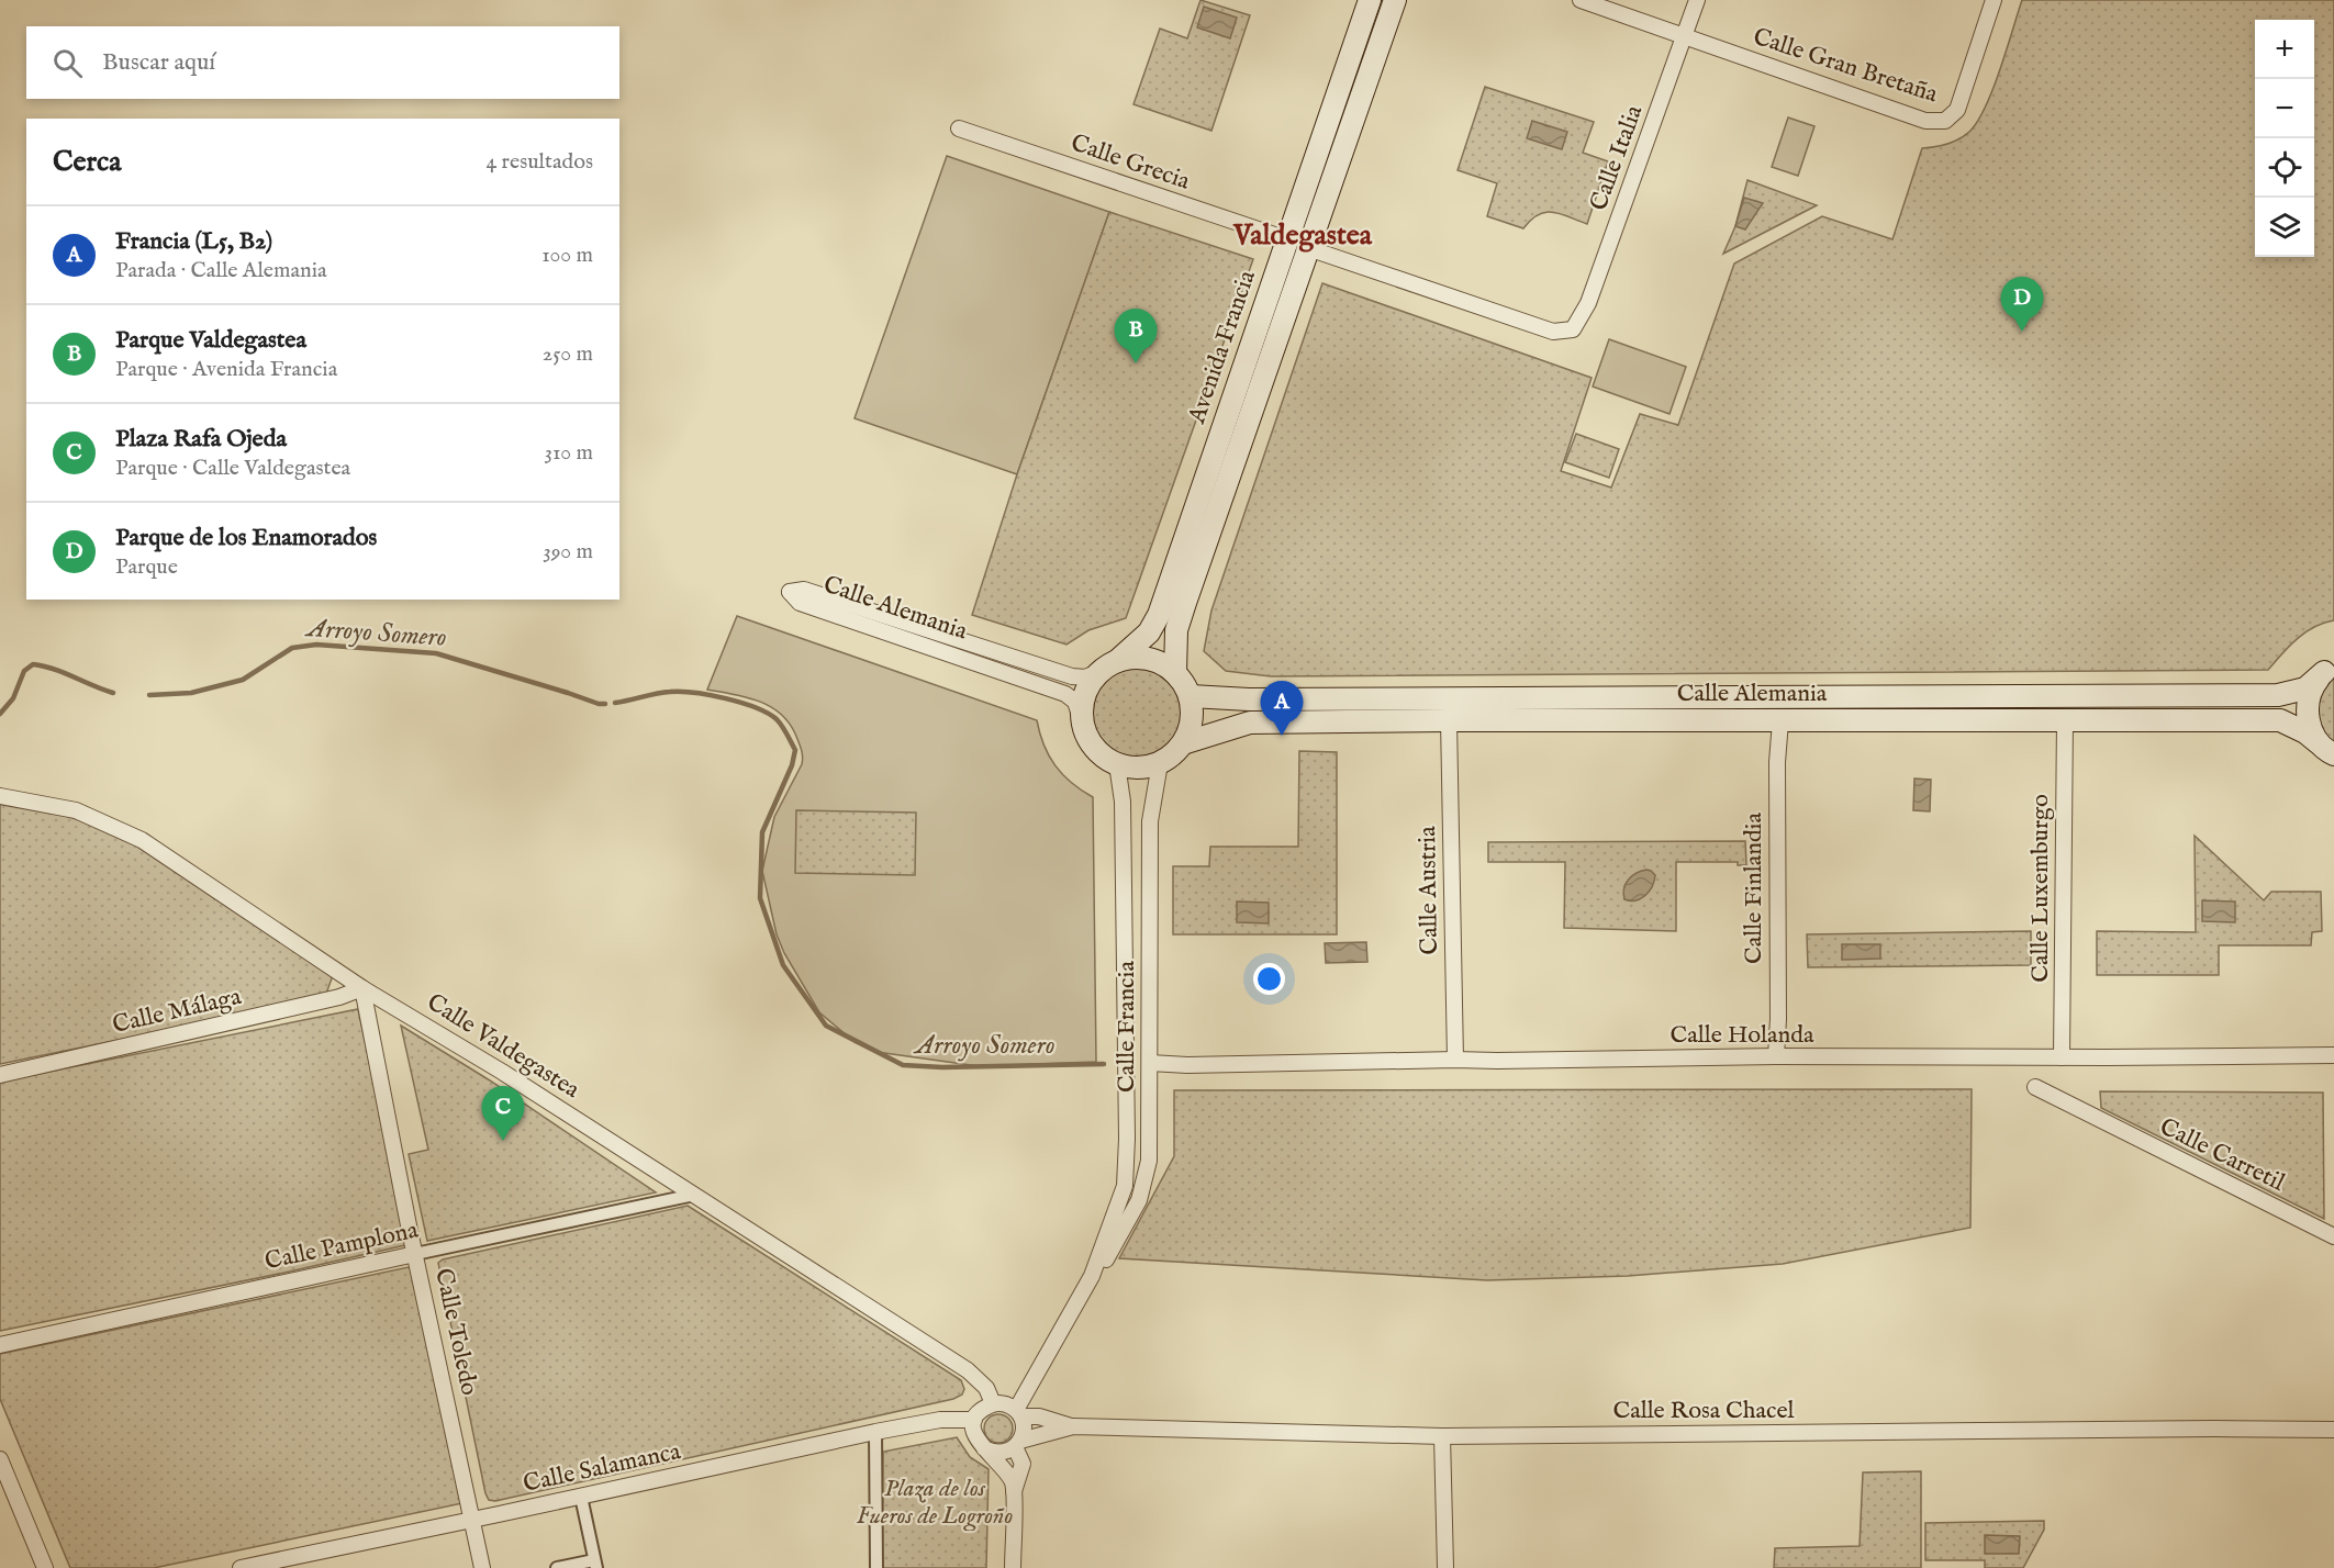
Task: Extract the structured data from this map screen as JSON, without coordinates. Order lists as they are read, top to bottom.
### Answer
{
  "streets": {
    "main road": ["Avenida Francia", "Calle Alemania"],
    "street": [
      "Calle Gran Bretaña",
      "Calle Italia",
      "Calle Grecia",
      "Calle Finlandia",
      "Calle Luxemburgo",
      "Calle Austria",
      "Calle Málaga",
      "Calle Francia",
      "Calle Holanda",
      "Calle Valdegastea",
      "Calle Carretil",
      "Calle Pamplona",
      "Calle Toledo",
      "Calle Rosa Chacel",
      "Calle Salamanca"
    ]
  },
  "crossings": [
    ["Calle Gran Bretaña", "Calle Italia"],
    ["Calle Italia", "Avenida Francia"],
    ["Calle Grecia", "Avenida Francia"],
    ["Avenida Francia", "Calle Alemania"],
    ["Avenida Francia", "Calle Francia"],
    ["Calle Alemania", "Calle Finlandia"],
    ["Calle Alemania", "Calle Luxemburgo"],
    ["Calle Alemania", "Calle Austria"],
    ["Calle Alemania", "Calle Francia"],
    ["Calle Finlandia", "Calle Holanda"],
    ["Calle Luxemburgo", "Calle Holanda"],
    ["Calle Austria", "Calle Holanda"],
    ["Calle Málaga", "Calle Valdegastea"],
    ["Calle Málaga", "Calle Toledo"],
    ["Calle Francia", "Calle Holanda"],
    ["Calle Francia", "Calle Valdegastea"],
    ["Calle Francia", "Calle Rosa Chacel"],
    ["Calle Francia", "Calle Salamanca"],
    ["Calle Valdegastea", "Calle Pamplona"],
    ["Calle Valdegastea", "Calle Toledo"],
    ["Calle Valdegastea", "Calle Rosa Chacel"],
    ["Calle Valdegastea", "Calle Salamanca"],
    ["Calle Pamplona", "Calle Toledo"],
    ["Calle Toledo", "Calle Salamanca"],
    ["Calle Rosa Chacel", "Calle Salamanca"]
  ],
  "districts": ["Valdegastea"],
  "water": ["Arroyo Somero"],
  "parks": ["Plaza de los Fueros de Logroño"],
  "page": {
    "map_buttons": ["+", "−"],
    "search": "Buscar aquí",
    "heading": ["Cerca", "4 resultados"],
    "list": [
      {
        "mark": "A",
        "name": "Francia (L5, B2)",
        "note": "Parada · Calle Alemania",
        "value": "100 m"
      },
      {
        "mark": "B",
        "name": "Parque Valdegastea",
        "note": "Parque · Avenida Francia",
        "value": "250 m"
      },
      {
        "mark": "C",
        "name": "Plaza Rafa Ojeda",
        "note": "Parque · Calle Valdegastea",
        "value": "310 m"
      },
      {
        "mark": "D",
        "name": "Parque de los Enamorados",
        "note": "Parque",
        "value": "390 m"
      }
    ],
    "pins": [
      "D",
      "B",
      "A",
      "C"
    ]
  }
}
